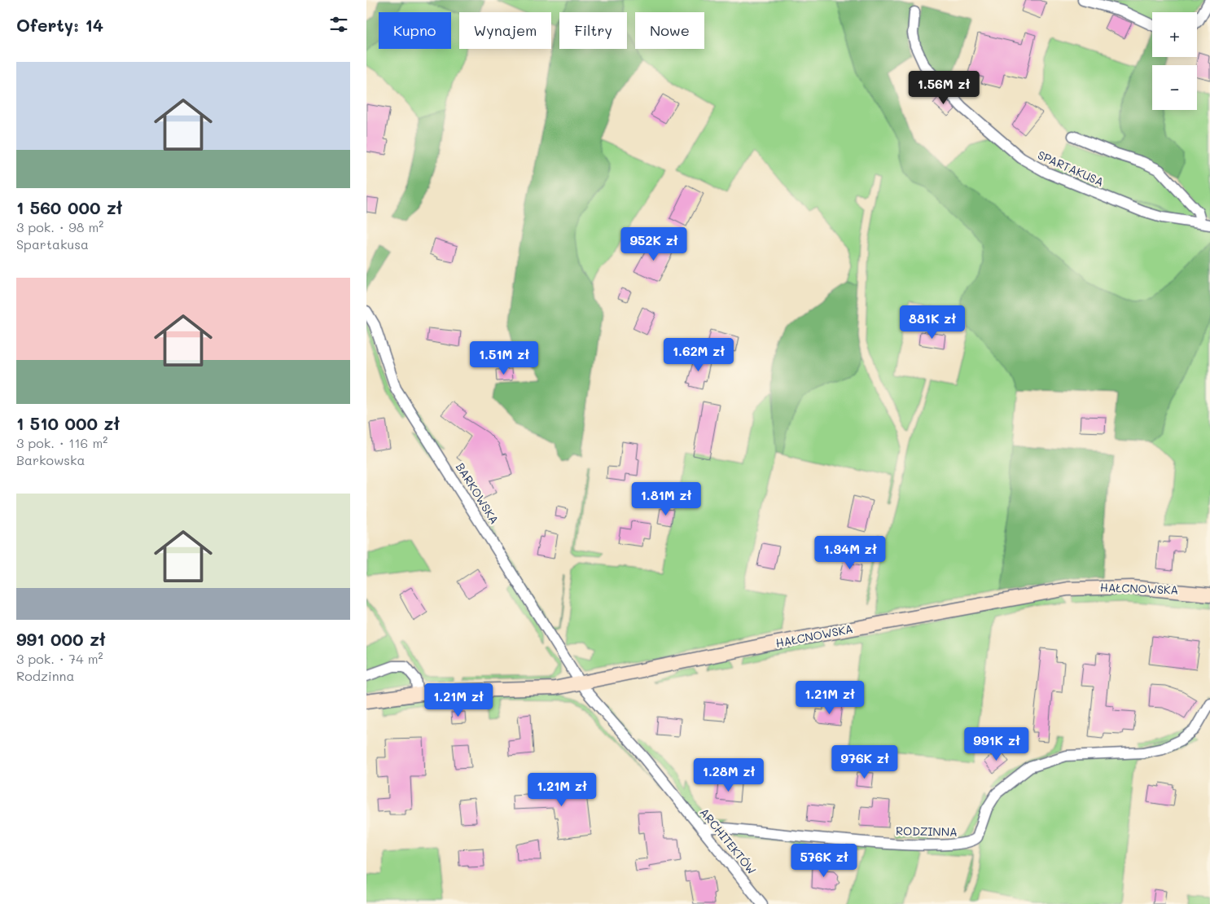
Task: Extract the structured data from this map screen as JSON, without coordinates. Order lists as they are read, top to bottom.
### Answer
{
  "streets": {
    "street": [
      "SPARTAKUSA",
      "BARKOWSKA",
      "HAŁCNOWSKA",
      "RODZINNA",
      "ARCHITEKTÓW"
    ]
  },
  "crossings": [
    ["BARKOWSKA", "HAŁCNOWSKA"],
    ["BARKOWSKA", "ARCHITEKTÓW"],
    ["HAŁCNOWSKA", "ARCHITEKTÓW"],
    ["RODZINNA", "ARCHITEKTÓW"]
  ],
  "page": {
    "heading": "Oferty: 14",
    "map_buttons": ["+", "−"],
    "chip": [
      "Kupno",
      "Wynajem",
      "Filtry",
      "Nowe"
    ],
    "list": [
      {
        "name": "1 560 000 zł",
        "note": "3 pok. · 98 m² · Spartakusa"
      },
      {
        "name": "1 510 000 zł",
        "note": "3 pok. · 116 m² · Barkowska"
      },
      {
        "name": "991 000 zł",
        "note": "3 pok. · 74 m² · Rodzinna"
      }
    ],
    "price": [
      "1.56M zł",
      "952K zł",
      "881K zł",
      "1.62M zł",
      "1.51M zł",
      "1.81M zł",
      "1.34M zł",
      "1.21M zł",
      "1.21M zł",
      "991K zł",
      "976K zł",
      "1.28M zł",
      "1.21M zł",
      "576K zł"
    ]
  }
}
